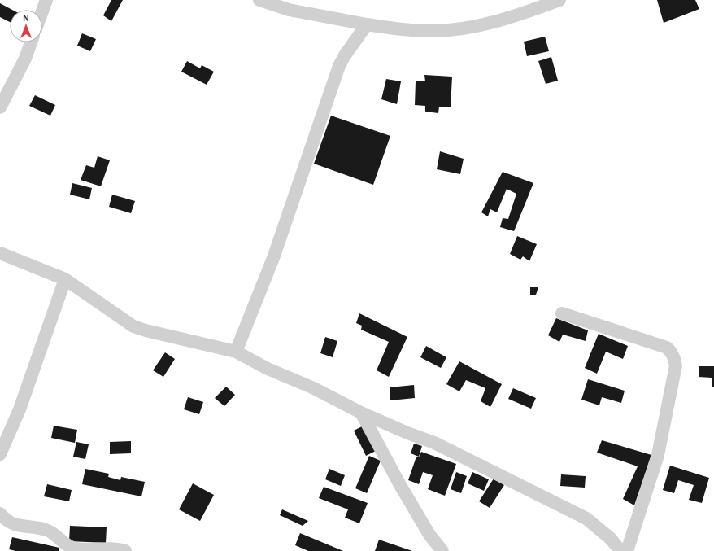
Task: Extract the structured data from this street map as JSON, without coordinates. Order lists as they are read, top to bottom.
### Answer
{
  "north": "top"
}
